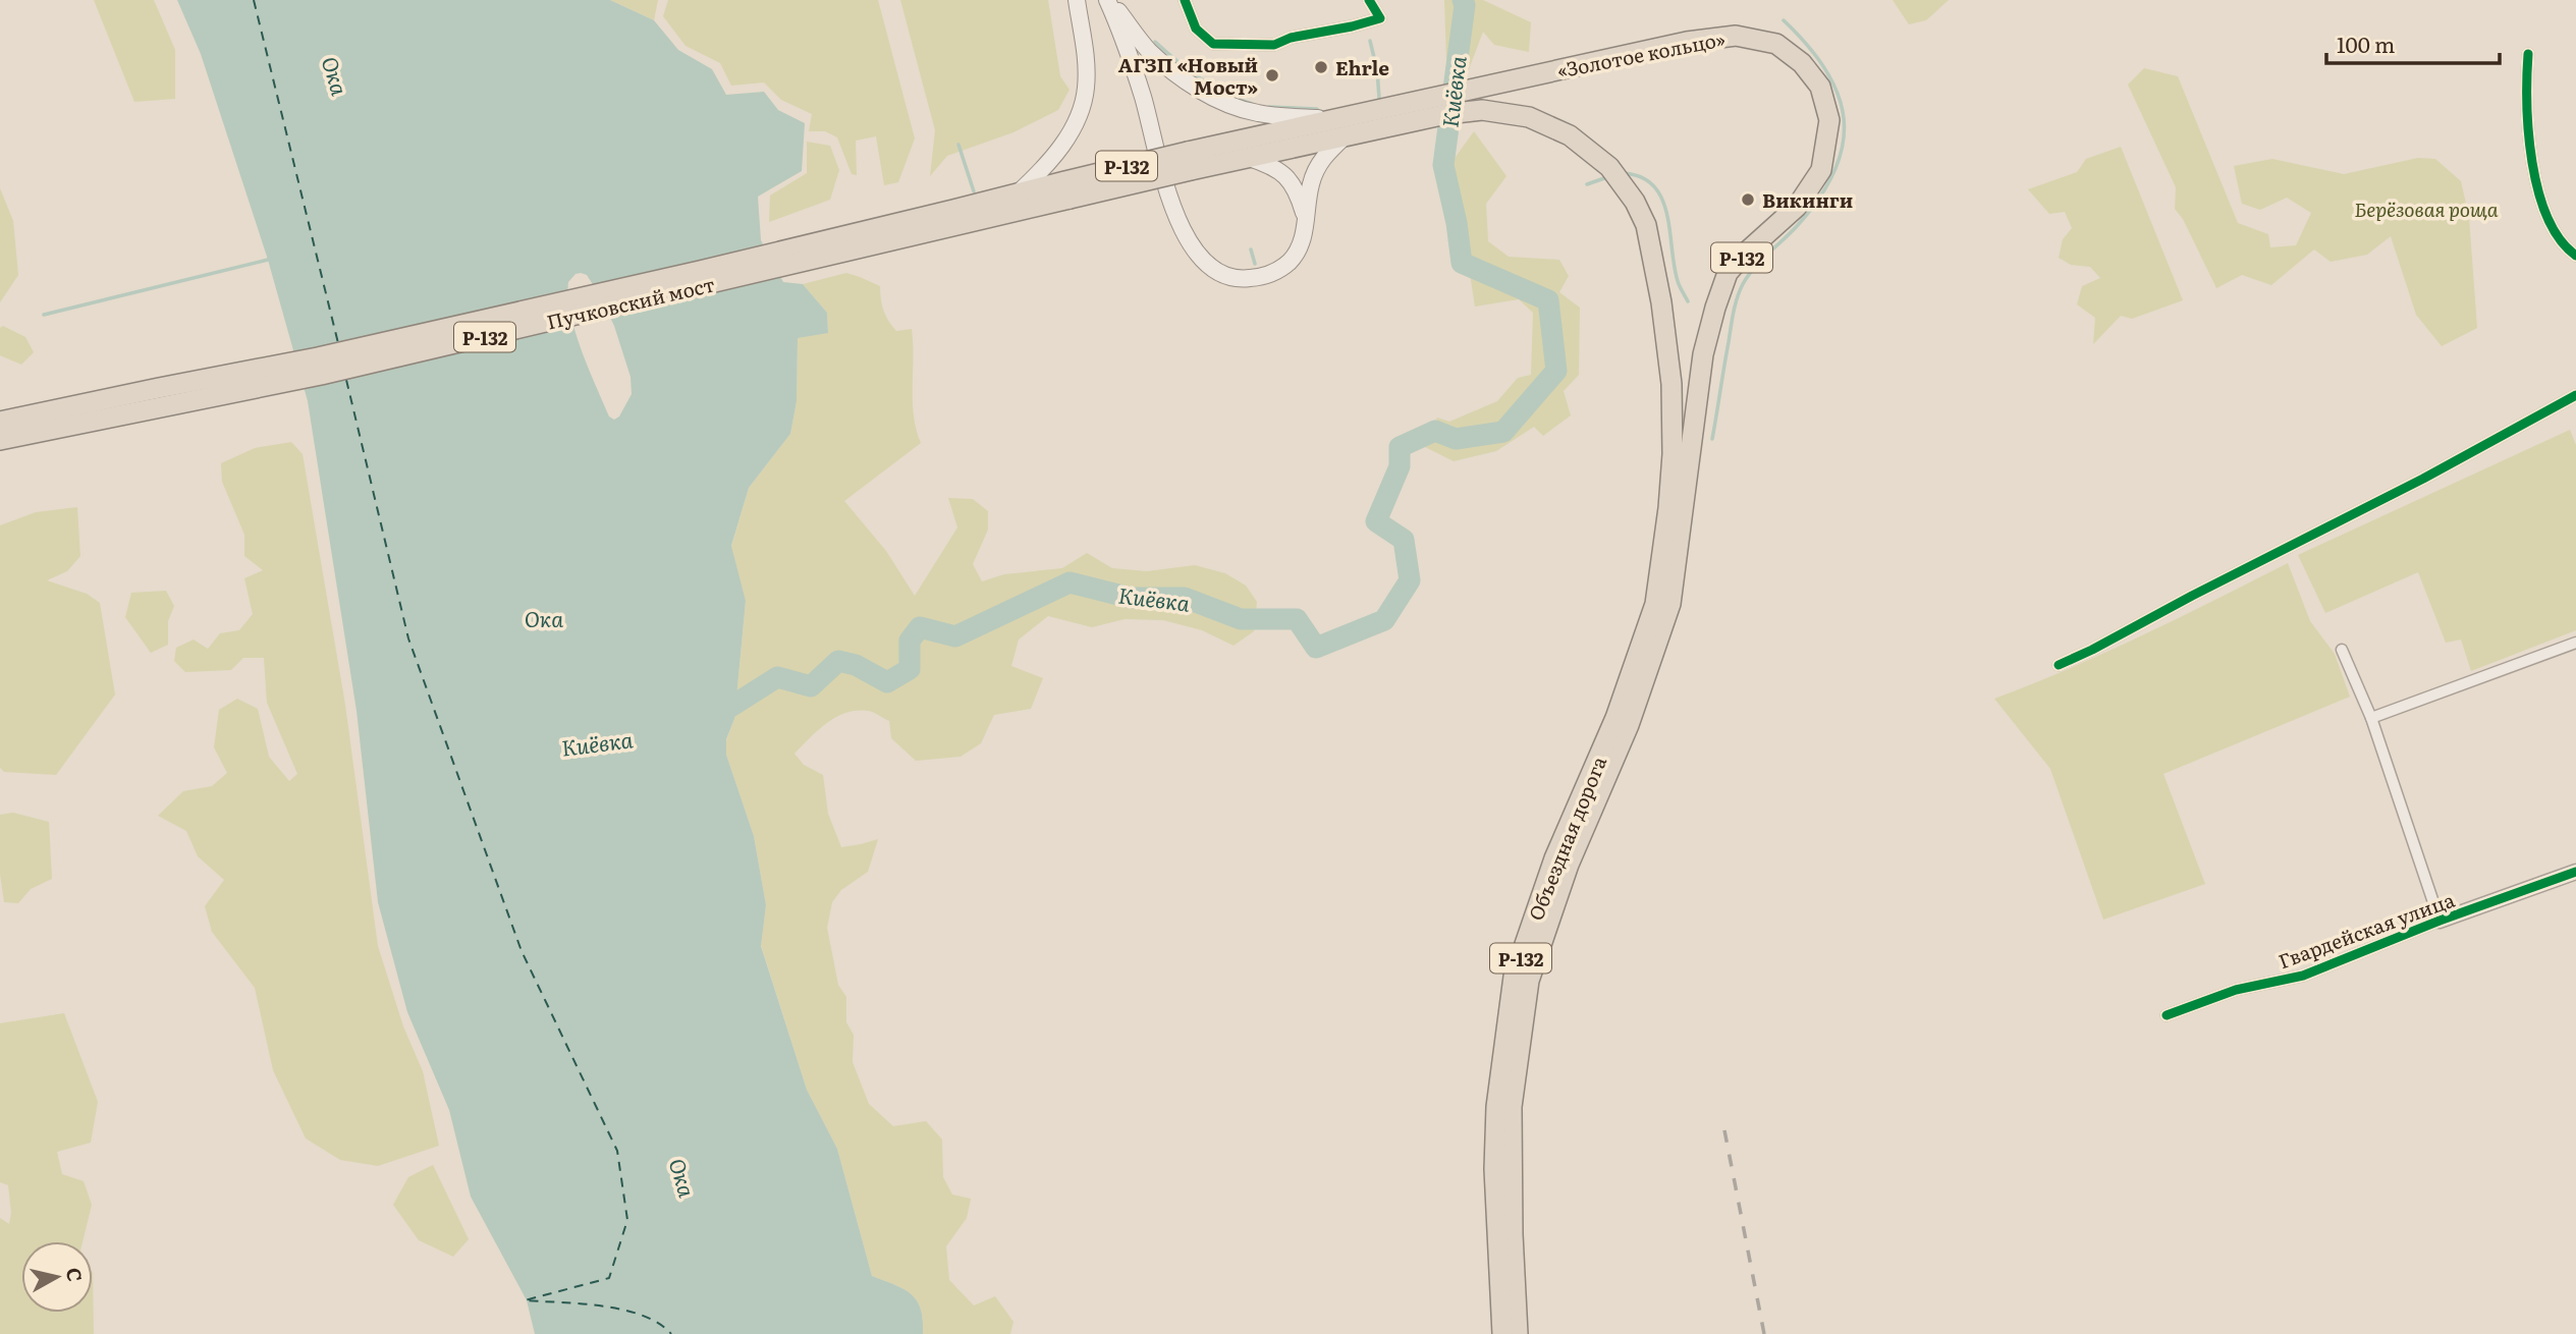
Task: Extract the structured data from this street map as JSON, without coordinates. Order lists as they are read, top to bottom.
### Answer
{
  "streets": {
    "highway": [
      "«Золотое кольцо»",
      "Р-132",
      "Пучковский мост",
      "Объездная дорога"
    ],
    "street": ["Гвардейская улица"]
  },
  "crossings": [
    ["«Золотое кольцо»", "Р-132"],
    ["«Золотое кольцо»", "Объездная дорога"],
    ["Р-132", "Пучковский мост"]
  ],
  "water": ["Ока", "Киёвка"],
  "parks": ["Берёзовая роща"],
  "places": ["Ehrle", "АГЗП «Новый Мост»", "Викинги"],
  "scale_bar": "100 m",
  "north": "right"
}
